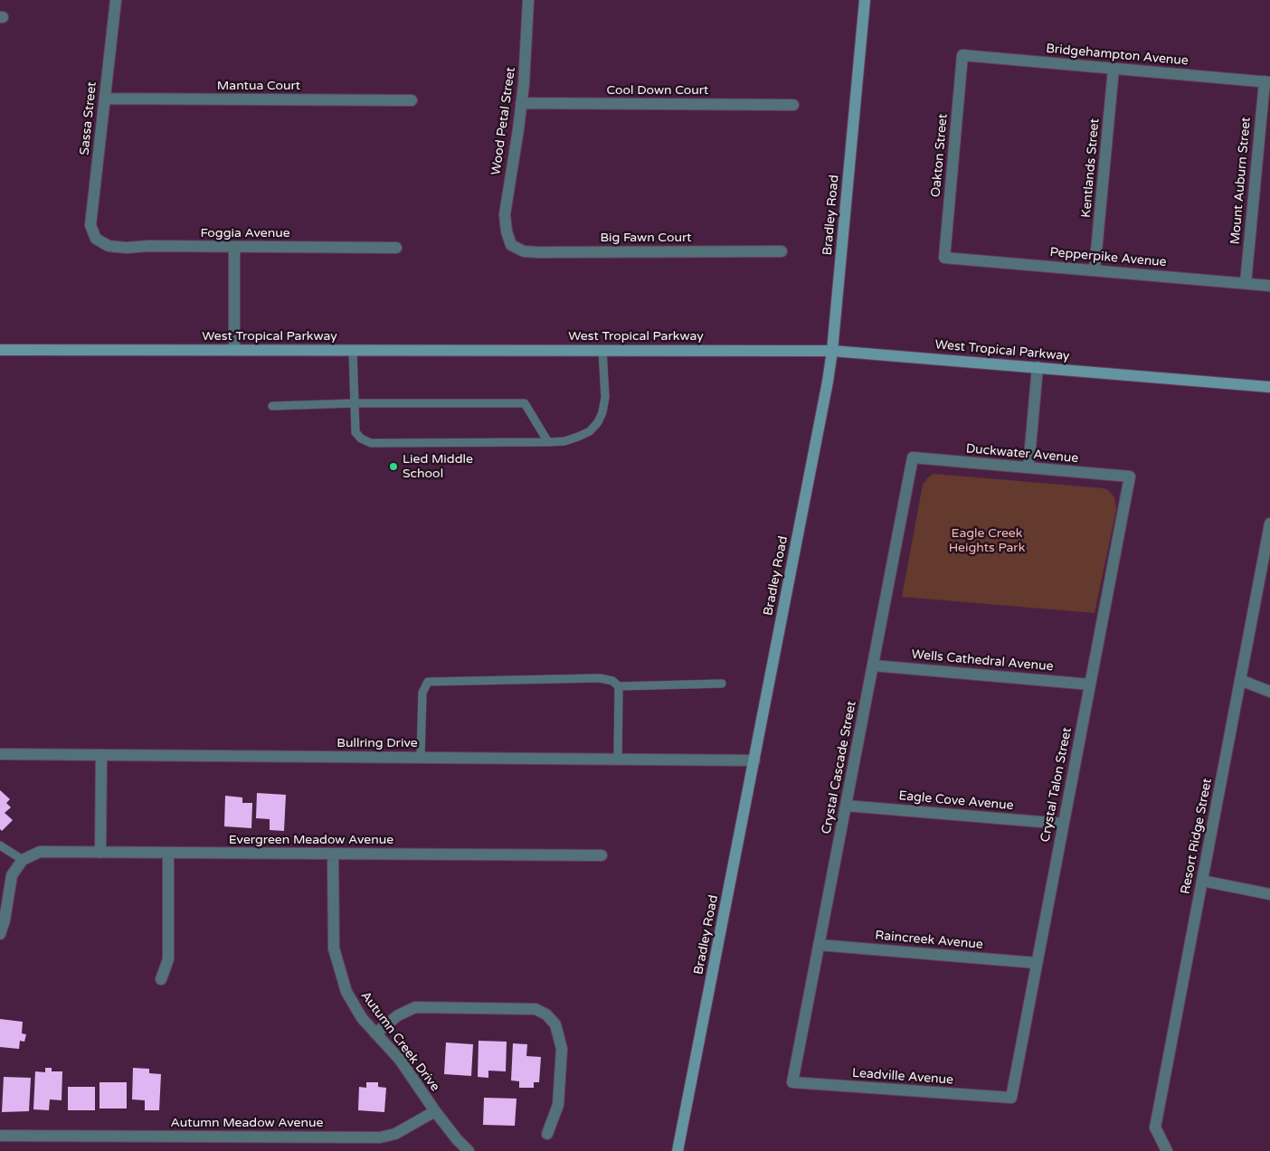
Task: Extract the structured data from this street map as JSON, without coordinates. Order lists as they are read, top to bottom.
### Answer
{
  "streets": {
    "main road": ["Bradley Road", "West Tropical Parkway"],
    "street": [
      "Bridgehampton Avenue",
      "Mantua Court",
      "Cool Down Court",
      "Sassa Street",
      "Wood Petal Street",
      "Oakton Street",
      "Kentlands Street",
      "Mount Auburn Street",
      "Foggia Avenue",
      "Big Fawn Court",
      "Pepperpike Avenue",
      "Duckwater Avenue",
      "Wells Cathedral Avenue",
      "Bullring Drive",
      "Crystal Cascade Street",
      "Crystal Talon Street",
      "Eagle Cove Avenue",
      "Resort Ridge Street",
      "Evergreen Meadow Avenue",
      "Raincreek Avenue",
      "Autumn Creek Drive",
      "Leadville Avenue",
      "Autumn Meadow Avenue"
    ]
  },
  "crossings": [
    ["Bridgehampton Avenue", "Oakton Street"],
    ["Bridgehampton Avenue", "Kentlands Street"],
    ["Bridgehampton Avenue", "Mount Auburn Street"],
    ["Mantua Court", "Sassa Street"],
    ["Cool Down Court", "Wood Petal Street"],
    ["Sassa Street", "Foggia Avenue"],
    ["Wood Petal Street", "Big Fawn Court"],
    ["Oakton Street", "Pepperpike Avenue"],
    ["Kentlands Street", "Pepperpike Avenue"],
    ["Mount Auburn Street", "Pepperpike Avenue"],
    ["Bradley Road", "West Tropical Parkway"],
    ["Bradley Road", "Bullring Drive"],
    ["Duckwater Avenue", "Crystal Cascade Street"],
    ["Duckwater Avenue", "Crystal Talon Street"],
    ["Wells Cathedral Avenue", "Crystal Cascade Street"],
    ["Wells Cathedral Avenue", "Crystal Talon Street"],
    ["Crystal Cascade Street", "Eagle Cove Avenue"],
    ["Crystal Cascade Street", "Raincreek Avenue"],
    ["Crystal Cascade Street", "Leadville Avenue"],
    ["Crystal Talon Street", "Eagle Cove Avenue"],
    ["Crystal Talon Street", "Raincreek Avenue"],
    ["Crystal Talon Street", "Leadville Avenue"],
    ["Evergreen Meadow Avenue", "Autumn Creek Drive"],
    ["Autumn Creek Drive", "Autumn Meadow Avenue"]
  ],
  "parks": ["Eagle Creek Heights Park"],
  "places": ["Lied Middle School"]
}
